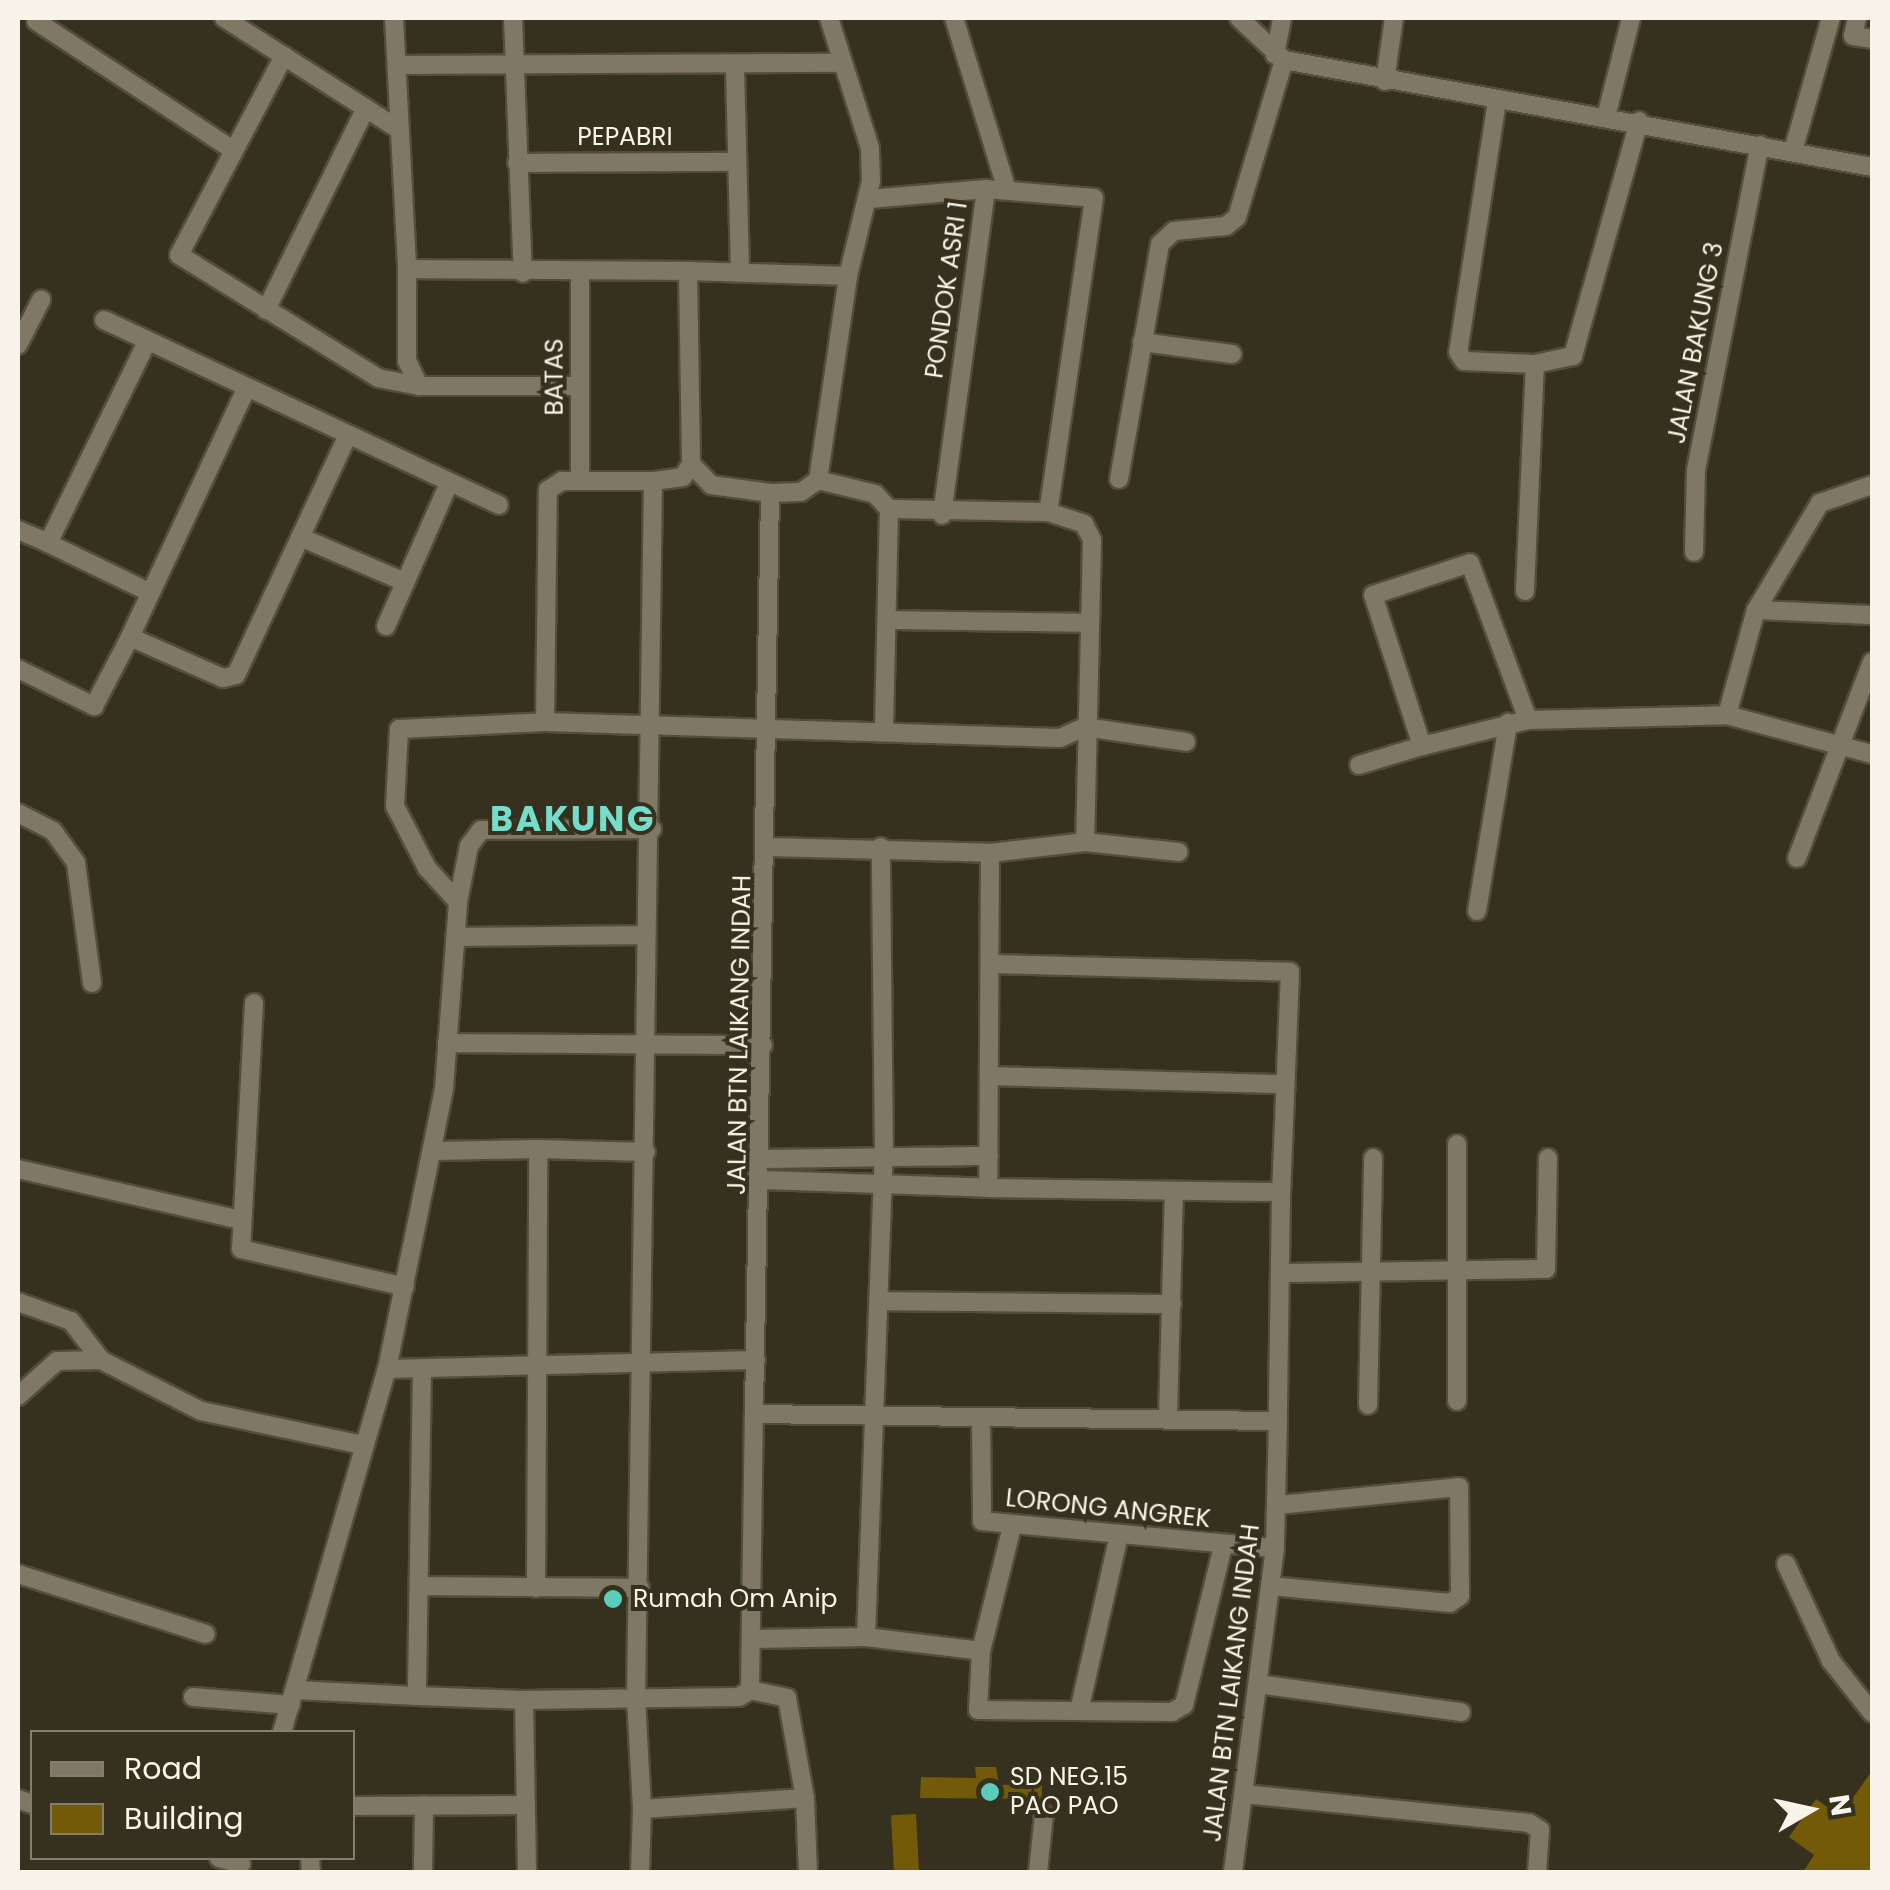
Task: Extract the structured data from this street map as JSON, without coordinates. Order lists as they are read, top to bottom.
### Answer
{
  "streets": {
    "street": [
      "PEPABRI",
      "PONDOK ASRI 1",
      "JALAN BAKUNG 3",
      "BATAS",
      "JALAN BTN LAIKANG INDAH",
      "LORONG ANGREK"
    ]
  },
  "crossings": [
    ["JALAN BTN LAIKANG INDAH", "LORONG ANGREK"]
  ],
  "districts": ["BAKUNG"],
  "places": ["Rumah Om Anip", "SD NEG.15 PAO PAO"],
  "legend": ["Road", "Building"],
  "north": "right"
}
